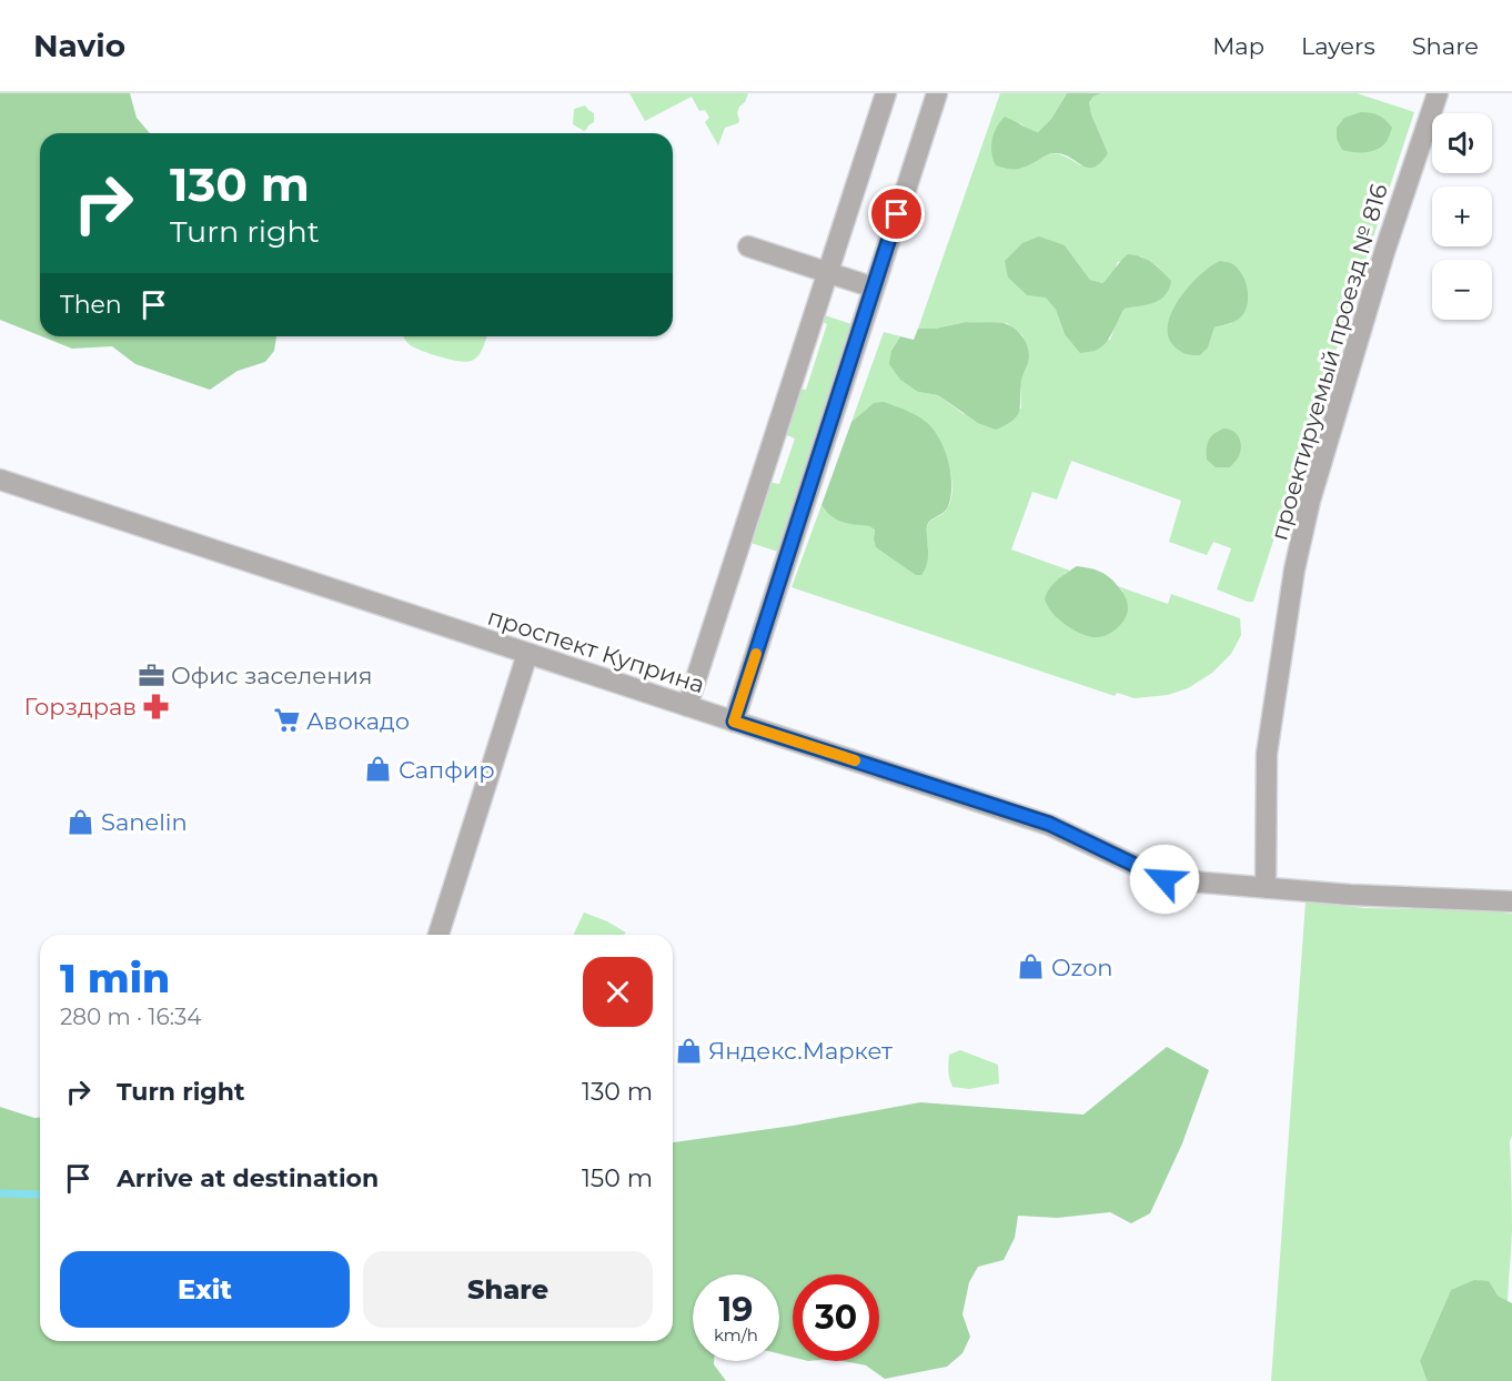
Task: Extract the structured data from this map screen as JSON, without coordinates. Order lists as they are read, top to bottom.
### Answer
{
  "streets": {
    "street": ["проектируемый проезд № 816", "проспект Куприна"]
  },
  "crossings": [
    ["проектируемый проезд № 816", "проспект Куприна"]
  ],
  "places": {
    "office": ["Офис заселения"],
    "pharmacy": ["Горздрав"],
    "supermarket": ["Авокадо"],
    "shop": [
      "Сапфир",
      "Sanelin",
      "Ozon",
      "Яндекс.Маркет"
    ]
  },
  "page": {
    "header": "Navio",
    "nav": ["Map", "Layers", "Share"],
    "map_buttons": ["+", "−"],
    "turn": ["130 m", "Turn right"],
    "then": "Then",
    "heading": ["1 min", "280 m · 16:34"],
    "list": [
      {
        "name": "Turn right",
        "value": "130 m"
      },
      {
        "name": "Arrive at destination",
        "value": "150 m"
      }
    ],
    "buttons": ["Exit", "Share"],
    "speed": "19 km/h",
    "limit": "30"
  }
}
